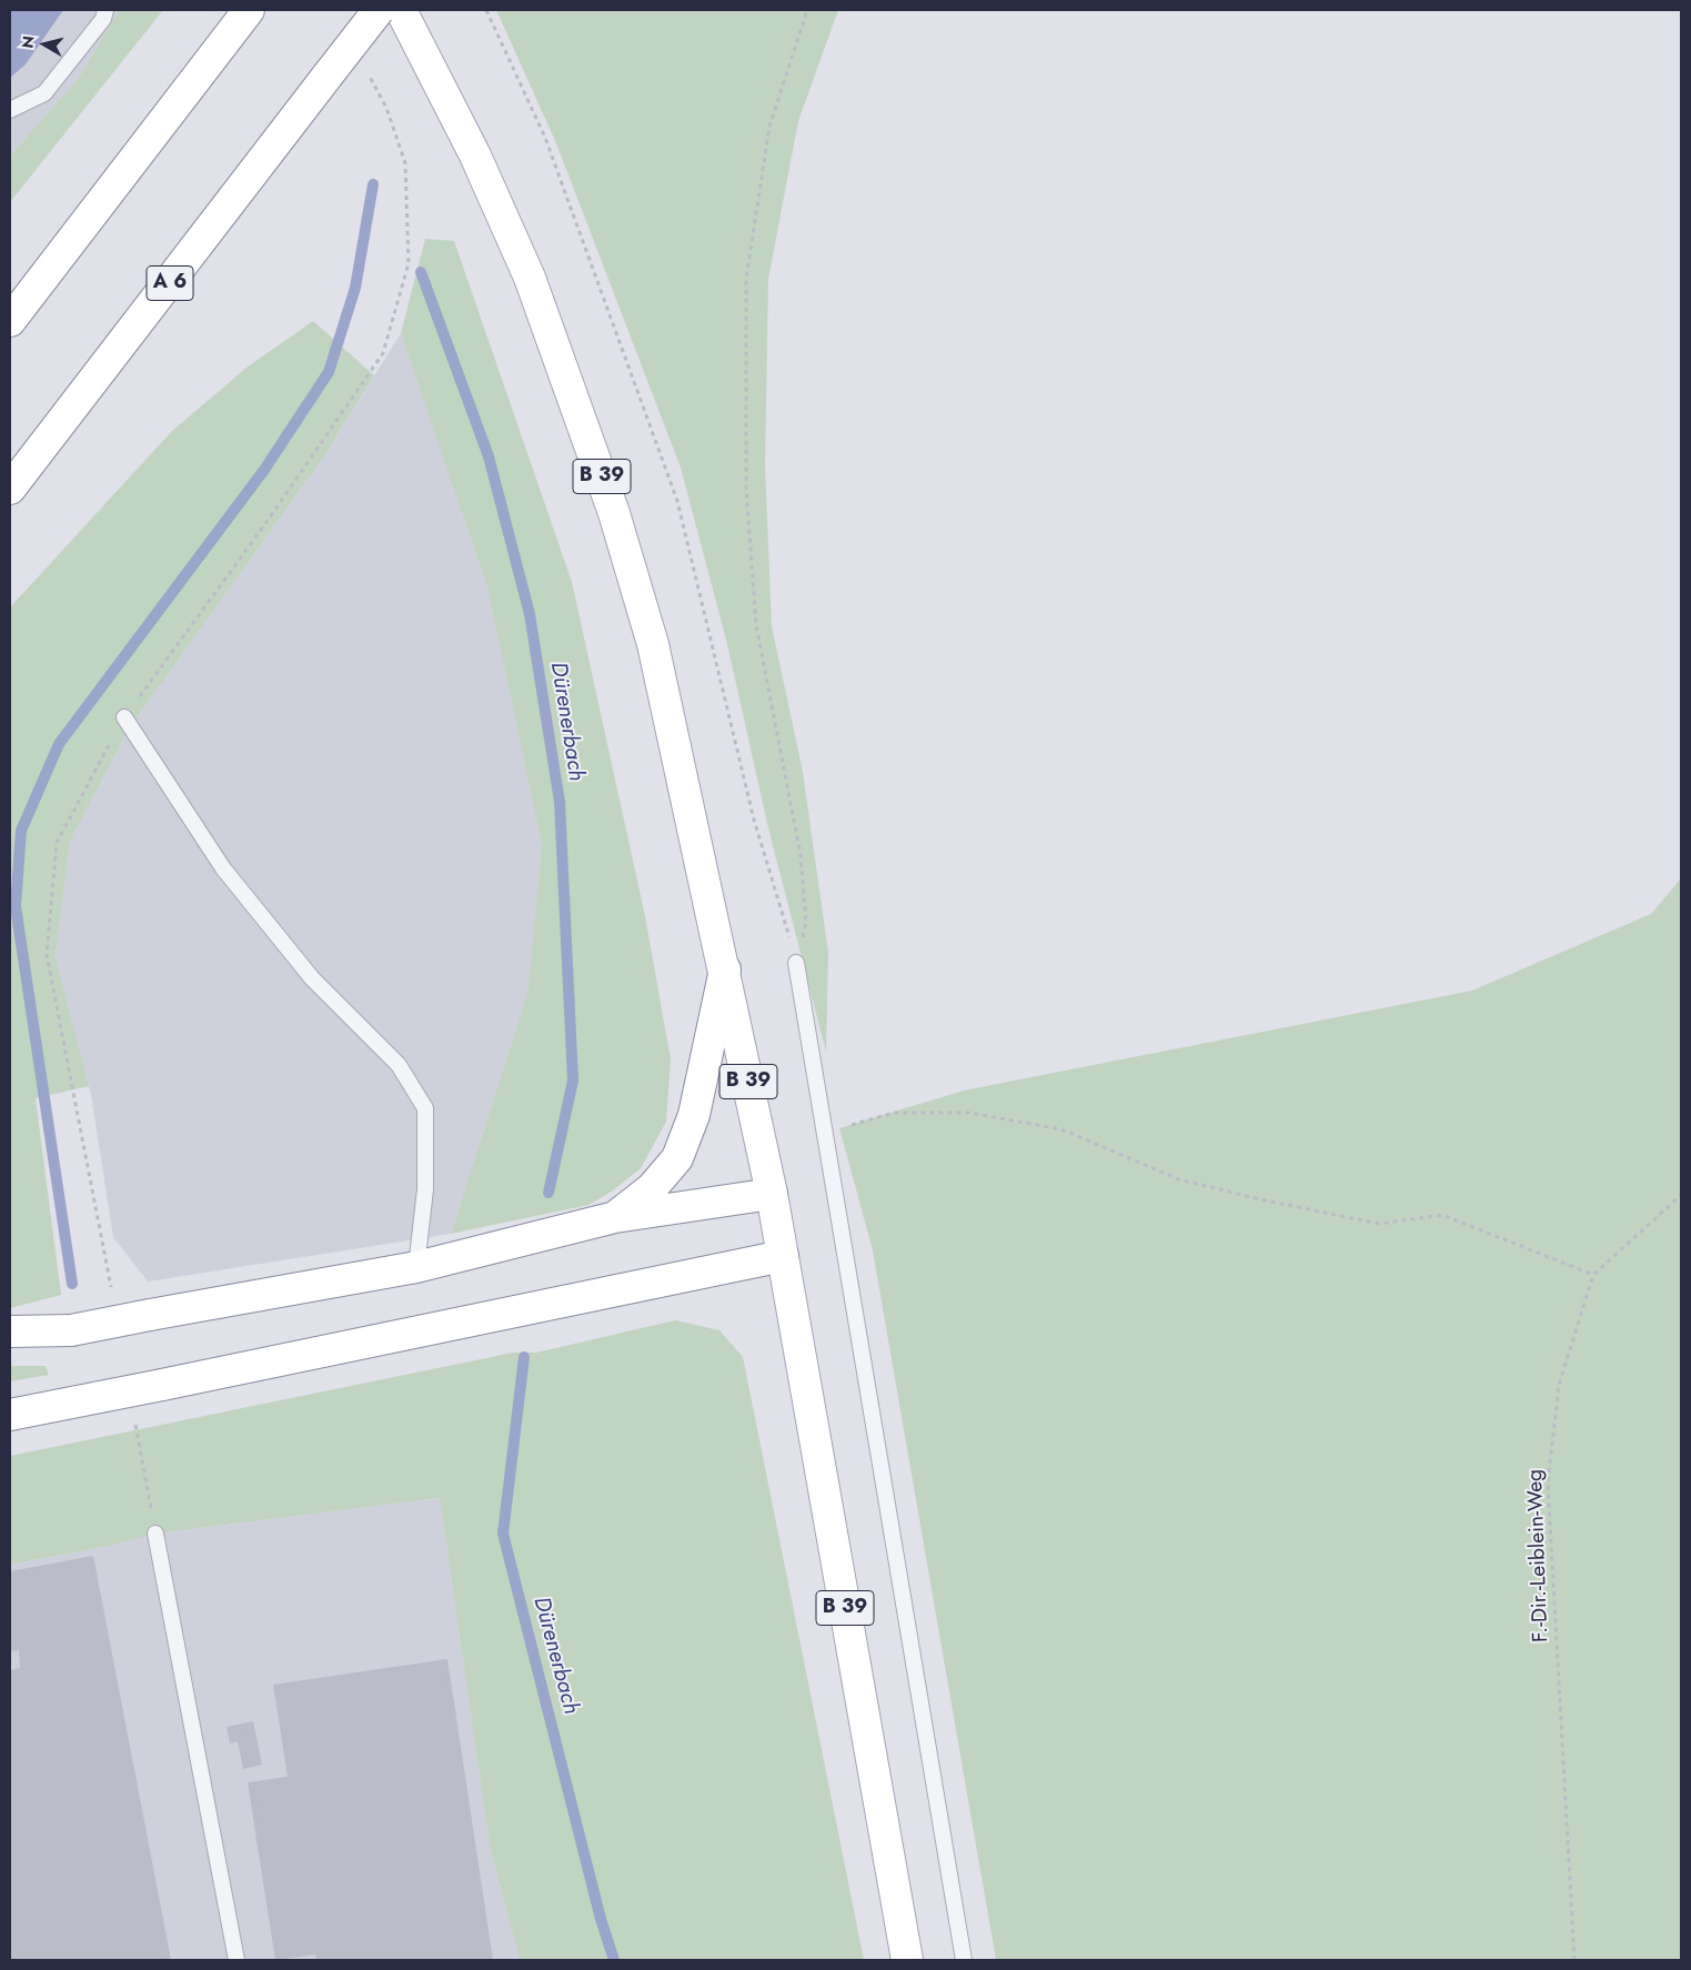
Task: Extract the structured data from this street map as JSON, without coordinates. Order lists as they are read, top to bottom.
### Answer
{
  "streets": {
    "main road": ["A 6", "B 39"],
    "path": ["F.-Dir.-Leiblein-Weg"]
  },
  "water": ["Dürenerbach"],
  "north": "left"
}
